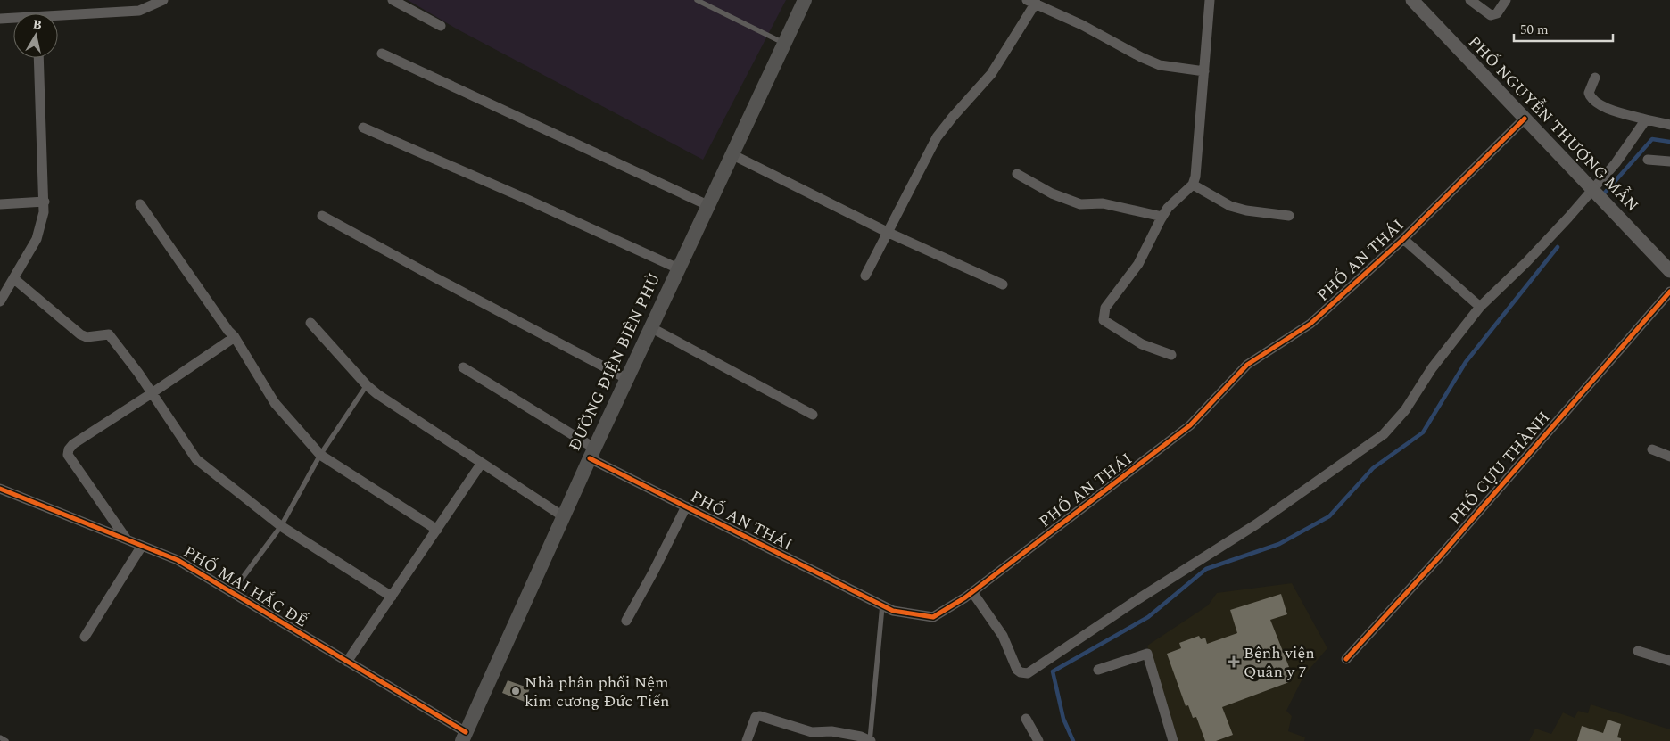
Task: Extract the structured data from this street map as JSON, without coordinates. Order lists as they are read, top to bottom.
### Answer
{
  "streets": {
    "main road": ["ĐƯỜNG ĐIỆN BIÊN PHỦ"],
    "street": [
      "PHỐ NGUYỄN THƯỢNG MẪN",
      "PHỐ AN THÁI",
      "PHỐ CỰU THÀNH",
      "PHỐ MAI HẮC ĐẾ"
    ]
  },
  "crossings": [
    ["PHỐ NGUYỄN THƯỢNG MẪN", "PHỐ AN THÁI"],
    ["PHỐ AN THÁI", "ĐƯỜNG ĐIỆN BIÊN PHỦ"],
    ["ĐƯỜNG ĐIỆN BIÊN PHỦ", "PHỐ MAI HẮC ĐẾ"]
  ],
  "places": {
    "health": ["Bệnh viện Quân y 7"],
    "other": ["Nhà phân phối Nệm kim cương Đức Tiến"]
  },
  "scale_bar": "50 m",
  "north": "top"
}
